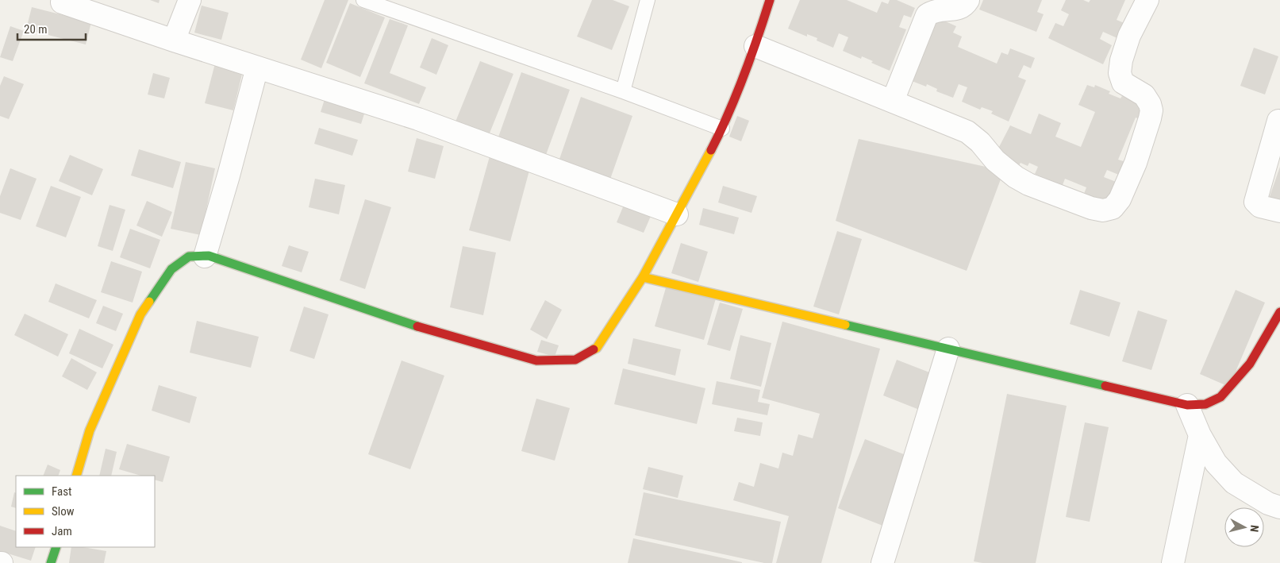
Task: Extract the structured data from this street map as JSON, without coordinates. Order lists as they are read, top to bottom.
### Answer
{
  "legend": ["Fast", "Slow", "Jam"],
  "scale_bar": "20 m",
  "north": "right"
}
